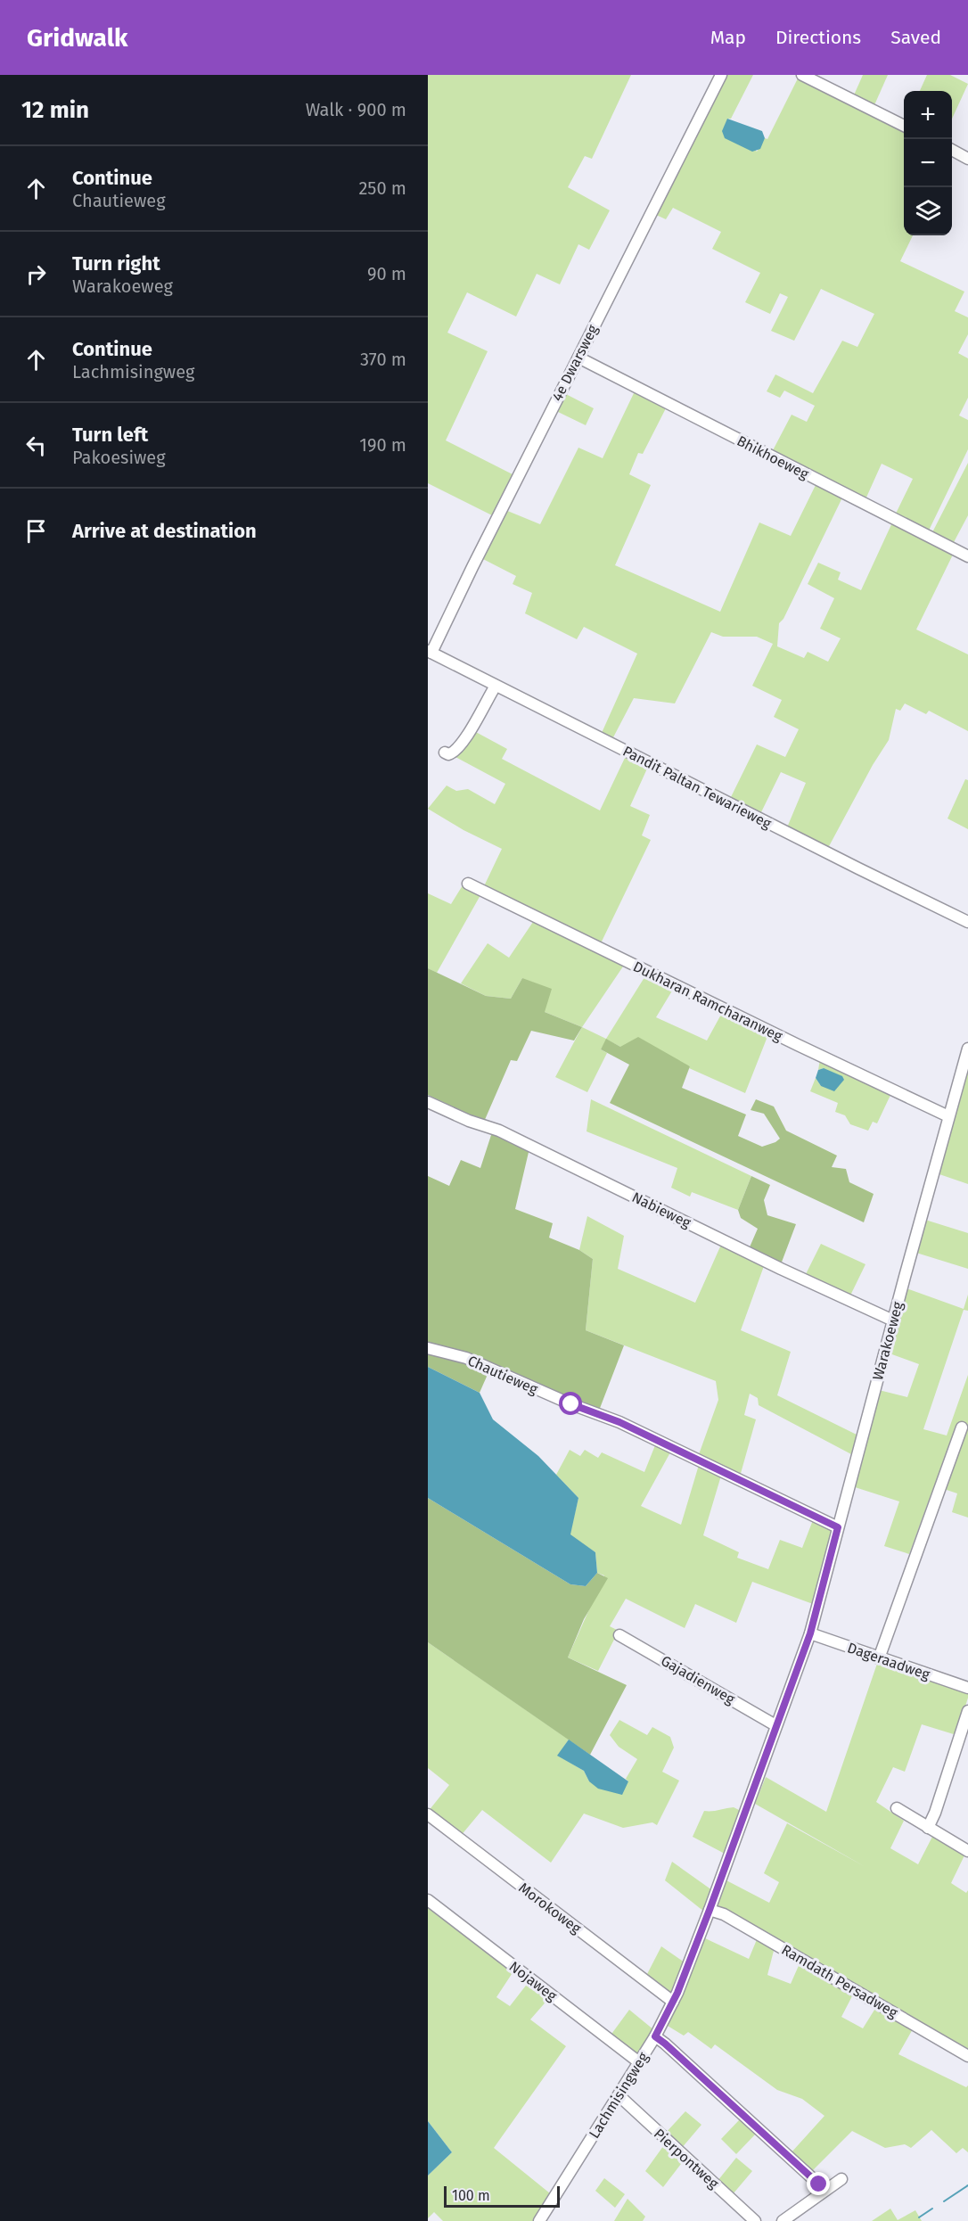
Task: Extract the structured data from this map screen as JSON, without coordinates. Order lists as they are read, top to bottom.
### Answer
{
  "streets": {
    "street": [
      "4e Dwarsweg",
      "Bhikhoeweg",
      "Pandit Paltan Tewarieweg",
      "Dukharan Ramcharanweg",
      "Nabieweg",
      "Warakoeweg",
      "Chautieweg",
      "Dageraadweg",
      "Gajadienweg",
      "Morokoweg",
      "Nojaweg",
      "Ramdath Persadweg",
      "Lachmisingweg",
      "Pierpontweg"
    ]
  },
  "crossings": [
    ["4e Dwarsweg", "Bhikhoeweg"],
    ["4e Dwarsweg", "Pandit Paltan Tewarieweg"],
    ["Dukharan Ramcharanweg", "Warakoeweg"],
    ["Nabieweg", "Warakoeweg"],
    ["Warakoeweg", "Chautieweg"],
    ["Warakoeweg", "Dageraadweg"],
    ["Warakoeweg", "Lachmisingweg"],
    ["Dageraadweg", "Lachmisingweg"],
    ["Gajadienweg", "Lachmisingweg"],
    ["Morokoweg", "Lachmisingweg"],
    ["Nojaweg", "Lachmisingweg"],
    ["Ramdath Persadweg", "Lachmisingweg"],
    ["Lachmisingweg", "Pierpontweg"]
  ],
  "scale_bar": "100 m",
  "page": {
    "header": "Gridwalk",
    "nav": ["Map", "Directions", "Saved"],
    "heading": ["12 min", "Walk · 900 m"],
    "map_buttons": ["+", "−"],
    "list": [
      ["Continue", "Chautieweg", "250 m"],
      ["Turn right", "Warakoeweg", "90 m"],
      ["Continue", "Lachmisingweg", "370 m"],
      ["Turn left", "Pakoesiweg", "190 m"],
      "Arrive at destination"
    ],
    "scale": "100 m"
  }
}
